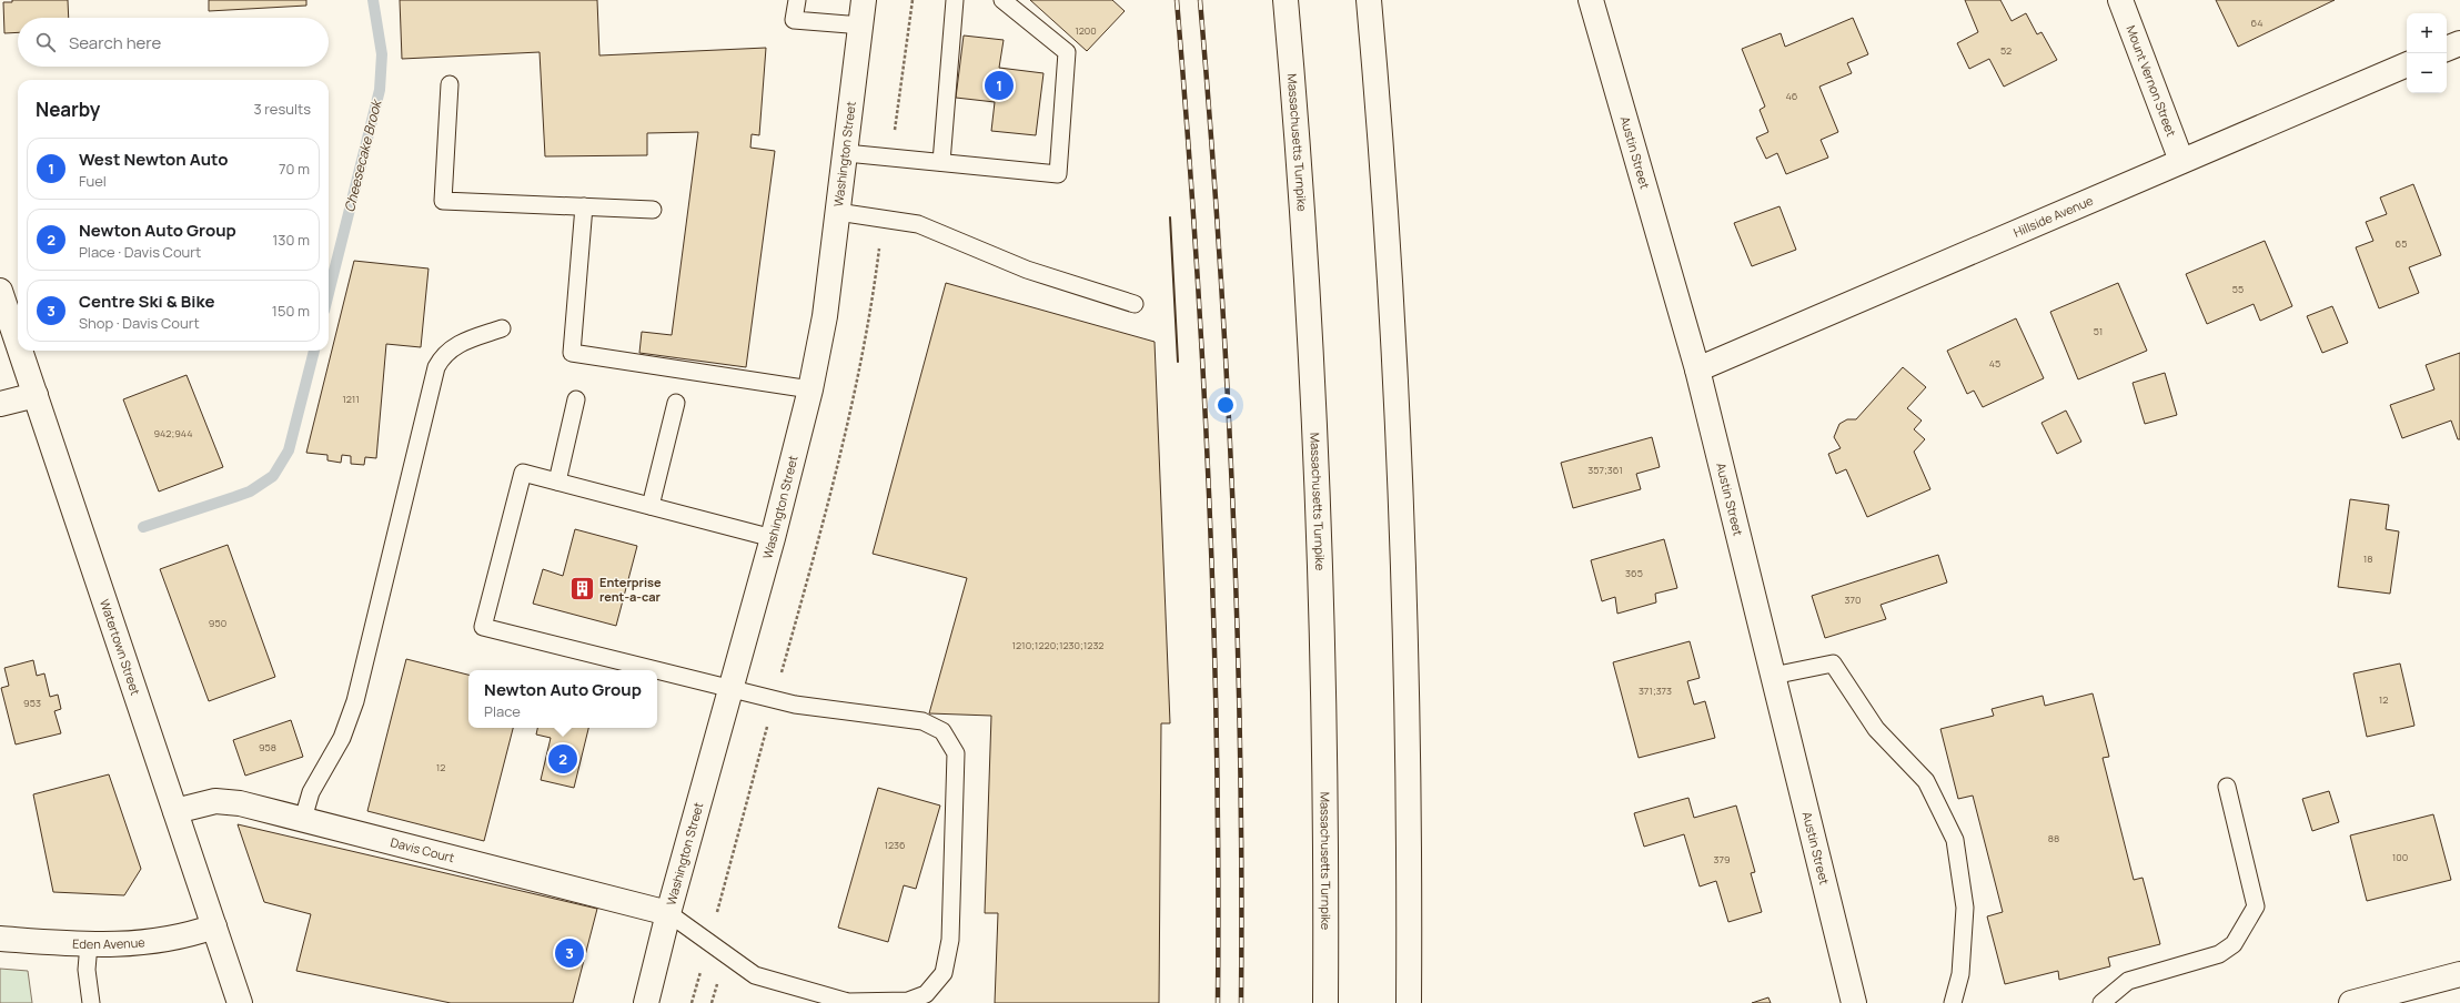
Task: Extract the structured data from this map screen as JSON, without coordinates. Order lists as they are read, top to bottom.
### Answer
{
  "streets": {
    "main road": [
      "Mount Vernon Street",
      "Massachusetts Turnpike",
      "Washington Street",
      "Austin Street",
      "Hillside Avenue",
      "Watertown Street",
      "Davis Court",
      "Eden Avenue"
    ]
  },
  "crossings": [
    ["Mount Vernon Street", "Hillside Avenue"],
    ["Washington Street", "Davis Court"],
    ["Austin Street", "Hillside Avenue"],
    ["Watertown Street", "Davis Court"],
    ["Watertown Street", "Eden Avenue"]
  ],
  "water": ["Cheesecake Brook"],
  "places": {
    "building": ["Enterprise rent-a-car"]
  },
  "house_numbers": [
    "64",
    "1200",
    "52",
    "46",
    "65",
    "55",
    "51",
    "45",
    "1211",
    "942;944",
    "357;361",
    "18",
    "365",
    "370",
    "950",
    "1210;1220;1230;1232",
    "371;373",
    "12",
    "953",
    "958",
    "12",
    "88",
    "1236",
    "100",
    "379"
  ],
  "page": {
    "map_buttons": ["+", "−"],
    "search": "Search here",
    "pins": ["1", "2", "3"],
    "heading": ["Nearby", "3 results"],
    "list": [
      {
        "mark": "1",
        "name": "West Newton Auto",
        "note": "Fuel",
        "value": "70 m"
      },
      {
        "mark": "2",
        "name": "Newton Auto Group",
        "note": "Place · Davis Court",
        "value": "130 m"
      },
      {
        "mark": "3",
        "name": "Centre Ski & Bike",
        "note": "Shop · Davis Court",
        "value": "150 m"
      }
    ],
    "popup": ["Newton Auto Group", "Place"]
  }
}
